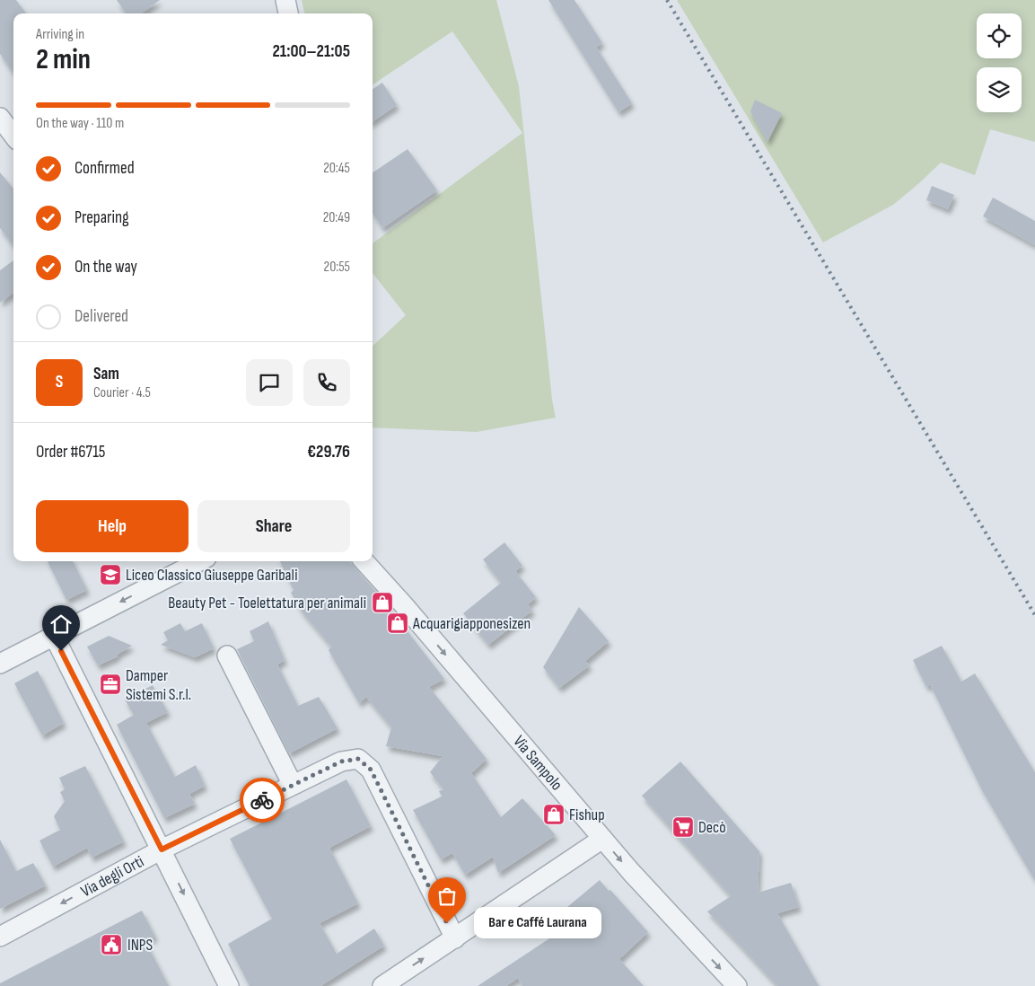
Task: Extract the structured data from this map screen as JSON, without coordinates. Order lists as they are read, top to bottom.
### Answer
{
  "streets": {
    "street": ["Via Sampolo", "Via degli Orti"]
  },
  "one_way": ["Via Sampolo"],
  "places": {
    "school or university": ["Liceo Classico Giuseppe Garibali"],
    "shop": ["Beauty Pet - Toelettatura per animali", "Acquarigiapponesizen", "Fishup"],
    "office": ["Damper Sistemi S.r.l."],
    "supermarket": ["Decò"],
    "other": ["Bar e Caffé Laurana"],
    "public building": ["INPS"]
  },
  "page": {
    "heading": ["2 min", "Arriving in", "21:00–21:05"],
    "panel": [
      "Sam",
      "Courier · 4.5",
      "Order #6715",
      "€29.76"
    ],
    "bar": "On the way · 110 m",
    "list": [
      ["Confirmed", "20:45"],
      ["Preparing", "20:49"],
      ["On the way", "20:55"],
      "Delivered"
    ],
    "round": "S",
    "buttons": ["Help", "Share"],
    "bubble": "Bar e Caffé Laurana"
  }
}
